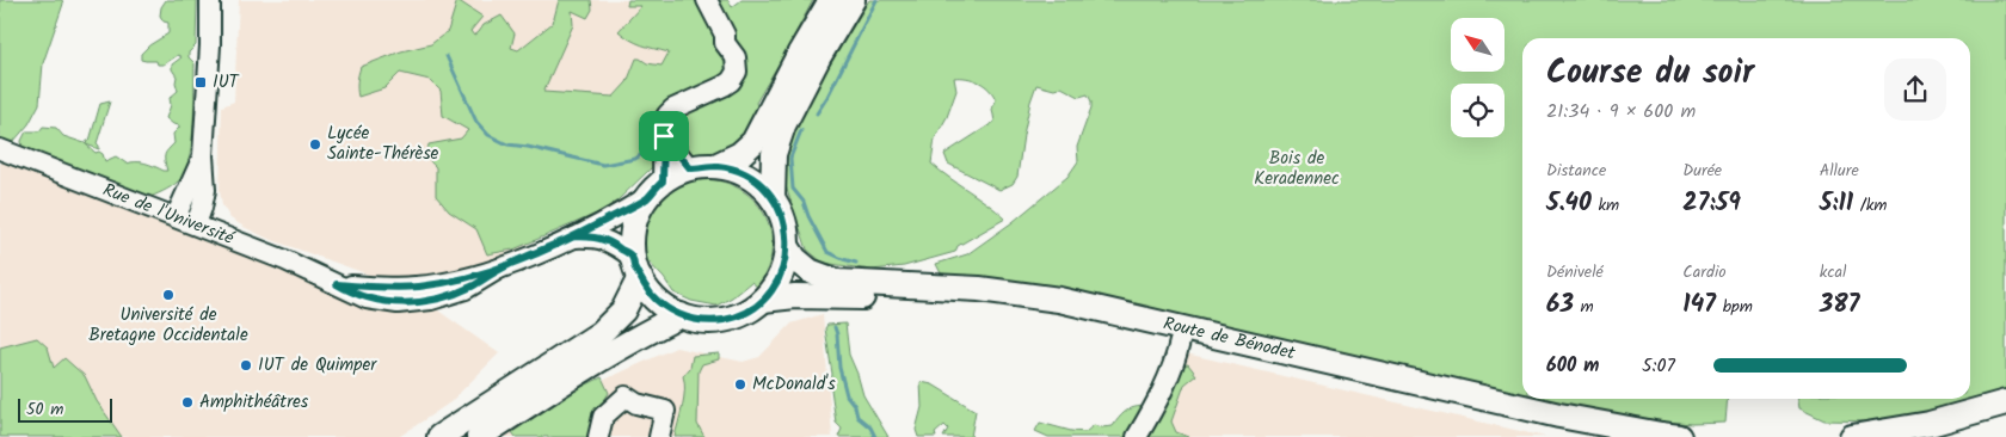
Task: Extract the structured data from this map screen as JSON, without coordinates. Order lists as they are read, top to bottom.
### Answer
{
  "streets": {
    "main road": ["Route de Bénodet"],
    "street": ["Rue de l'Université"]
  },
  "crossings": [
    ["Rue de l'Université", "Route de Bénodet"]
  ],
  "parks": ["Bois de Keradennec"],
  "places": {
    "transit": ["IUT"],
    "other": [
      "Lycée Sainte-Thérèse",
      "Université de Bretagne Occidentale",
      "IUT de Quimper",
      "McDonald's",
      "Amphithéâtres"
    ]
  },
  "scale_bar": "50 m",
  "north": "top left",
  "page": {
    "heading": ["Course du soir", "21:34 · 9 × 600 m"],
    "stats": [
      ["Distance", "5.40 km"],
      ["Durée", "27:59"],
      ["Allure", "5:11 /km"],
      ["Dénivelé", "63 m"],
      ["Cardio", "147 bpm"],
      ["kcal", "387"]
    ],
    "list": [
      {
        "name": "600 m",
        "note": "5:07"
      }
    ],
    "scale": "50 m"
  }
}
